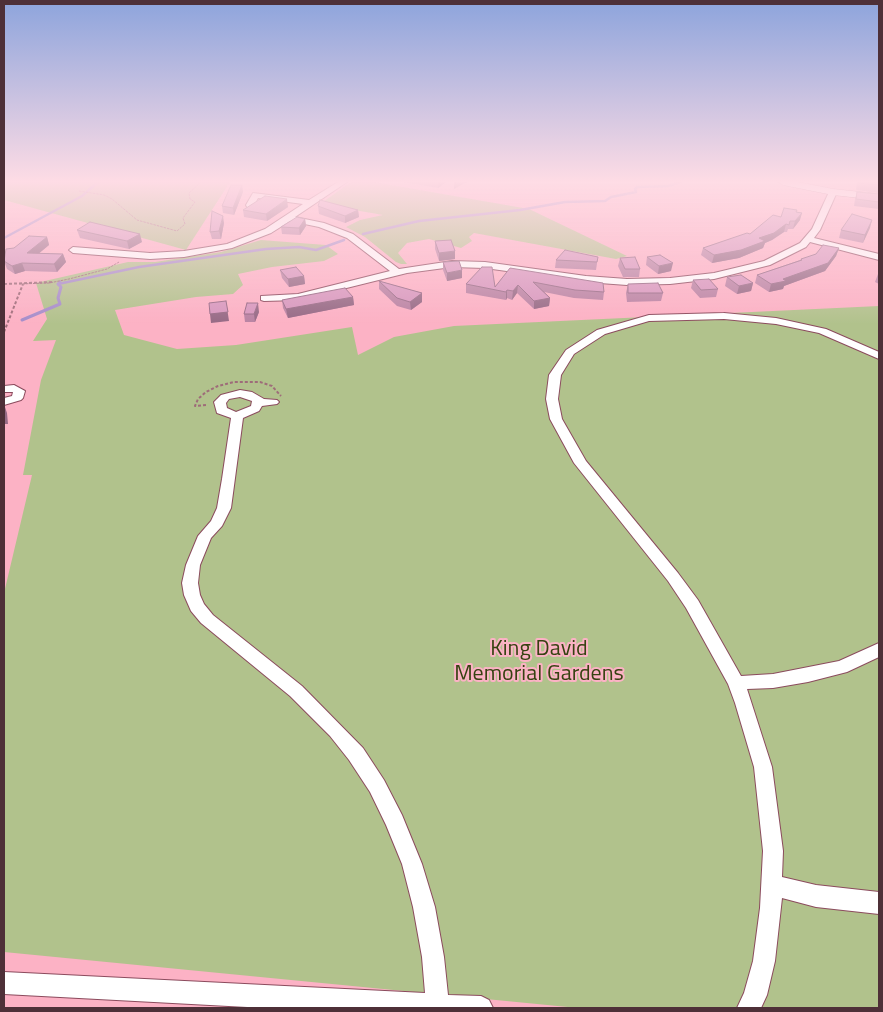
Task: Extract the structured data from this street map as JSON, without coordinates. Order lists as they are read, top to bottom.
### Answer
{
  "parks": ["King David Memorial Gardens"]
}
